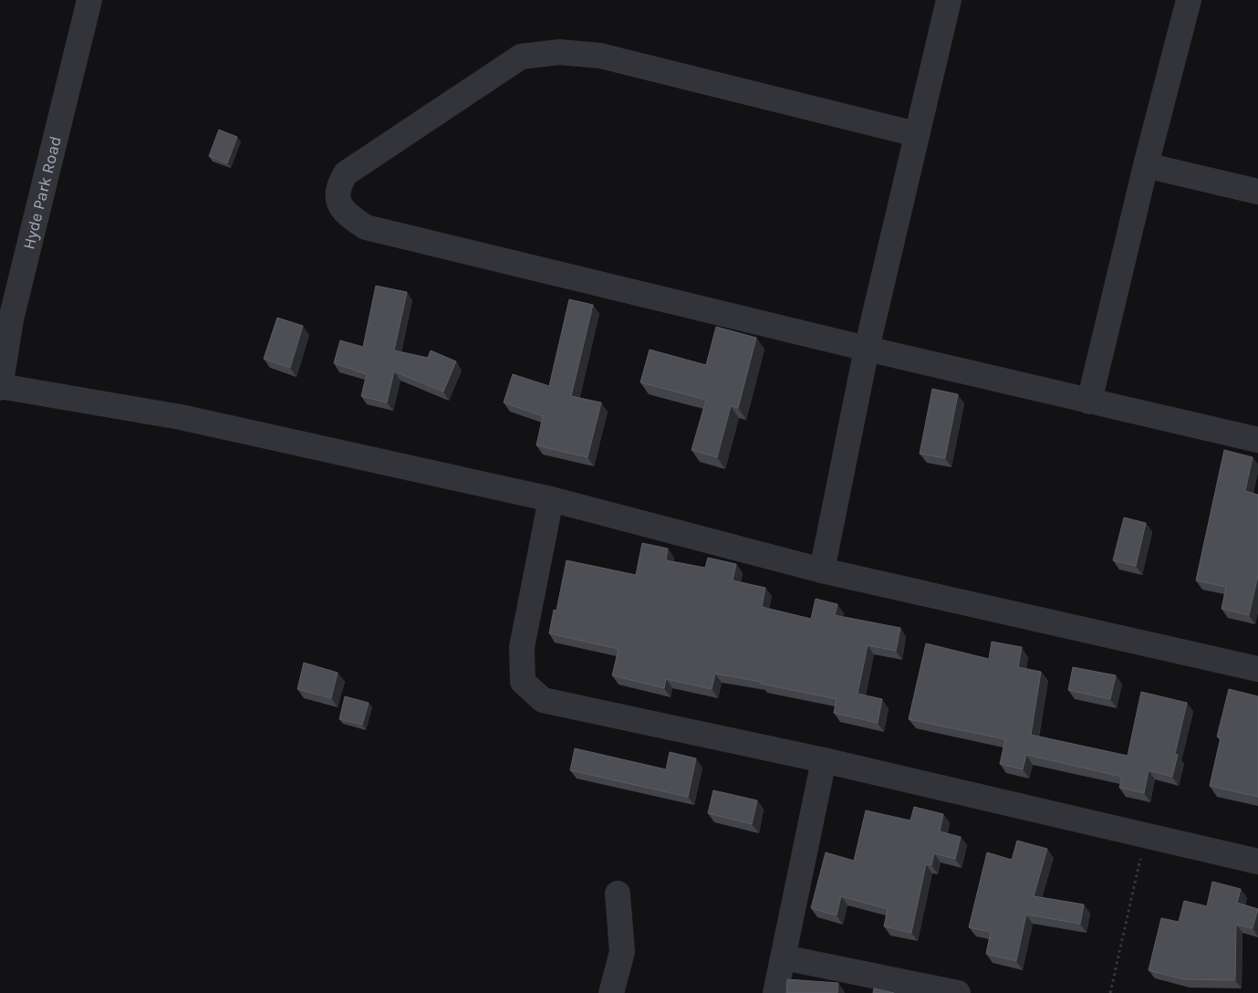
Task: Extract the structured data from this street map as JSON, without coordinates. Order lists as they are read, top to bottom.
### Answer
{
  "streets": {
    "street": ["Hyde Park Road"]
  }
}
